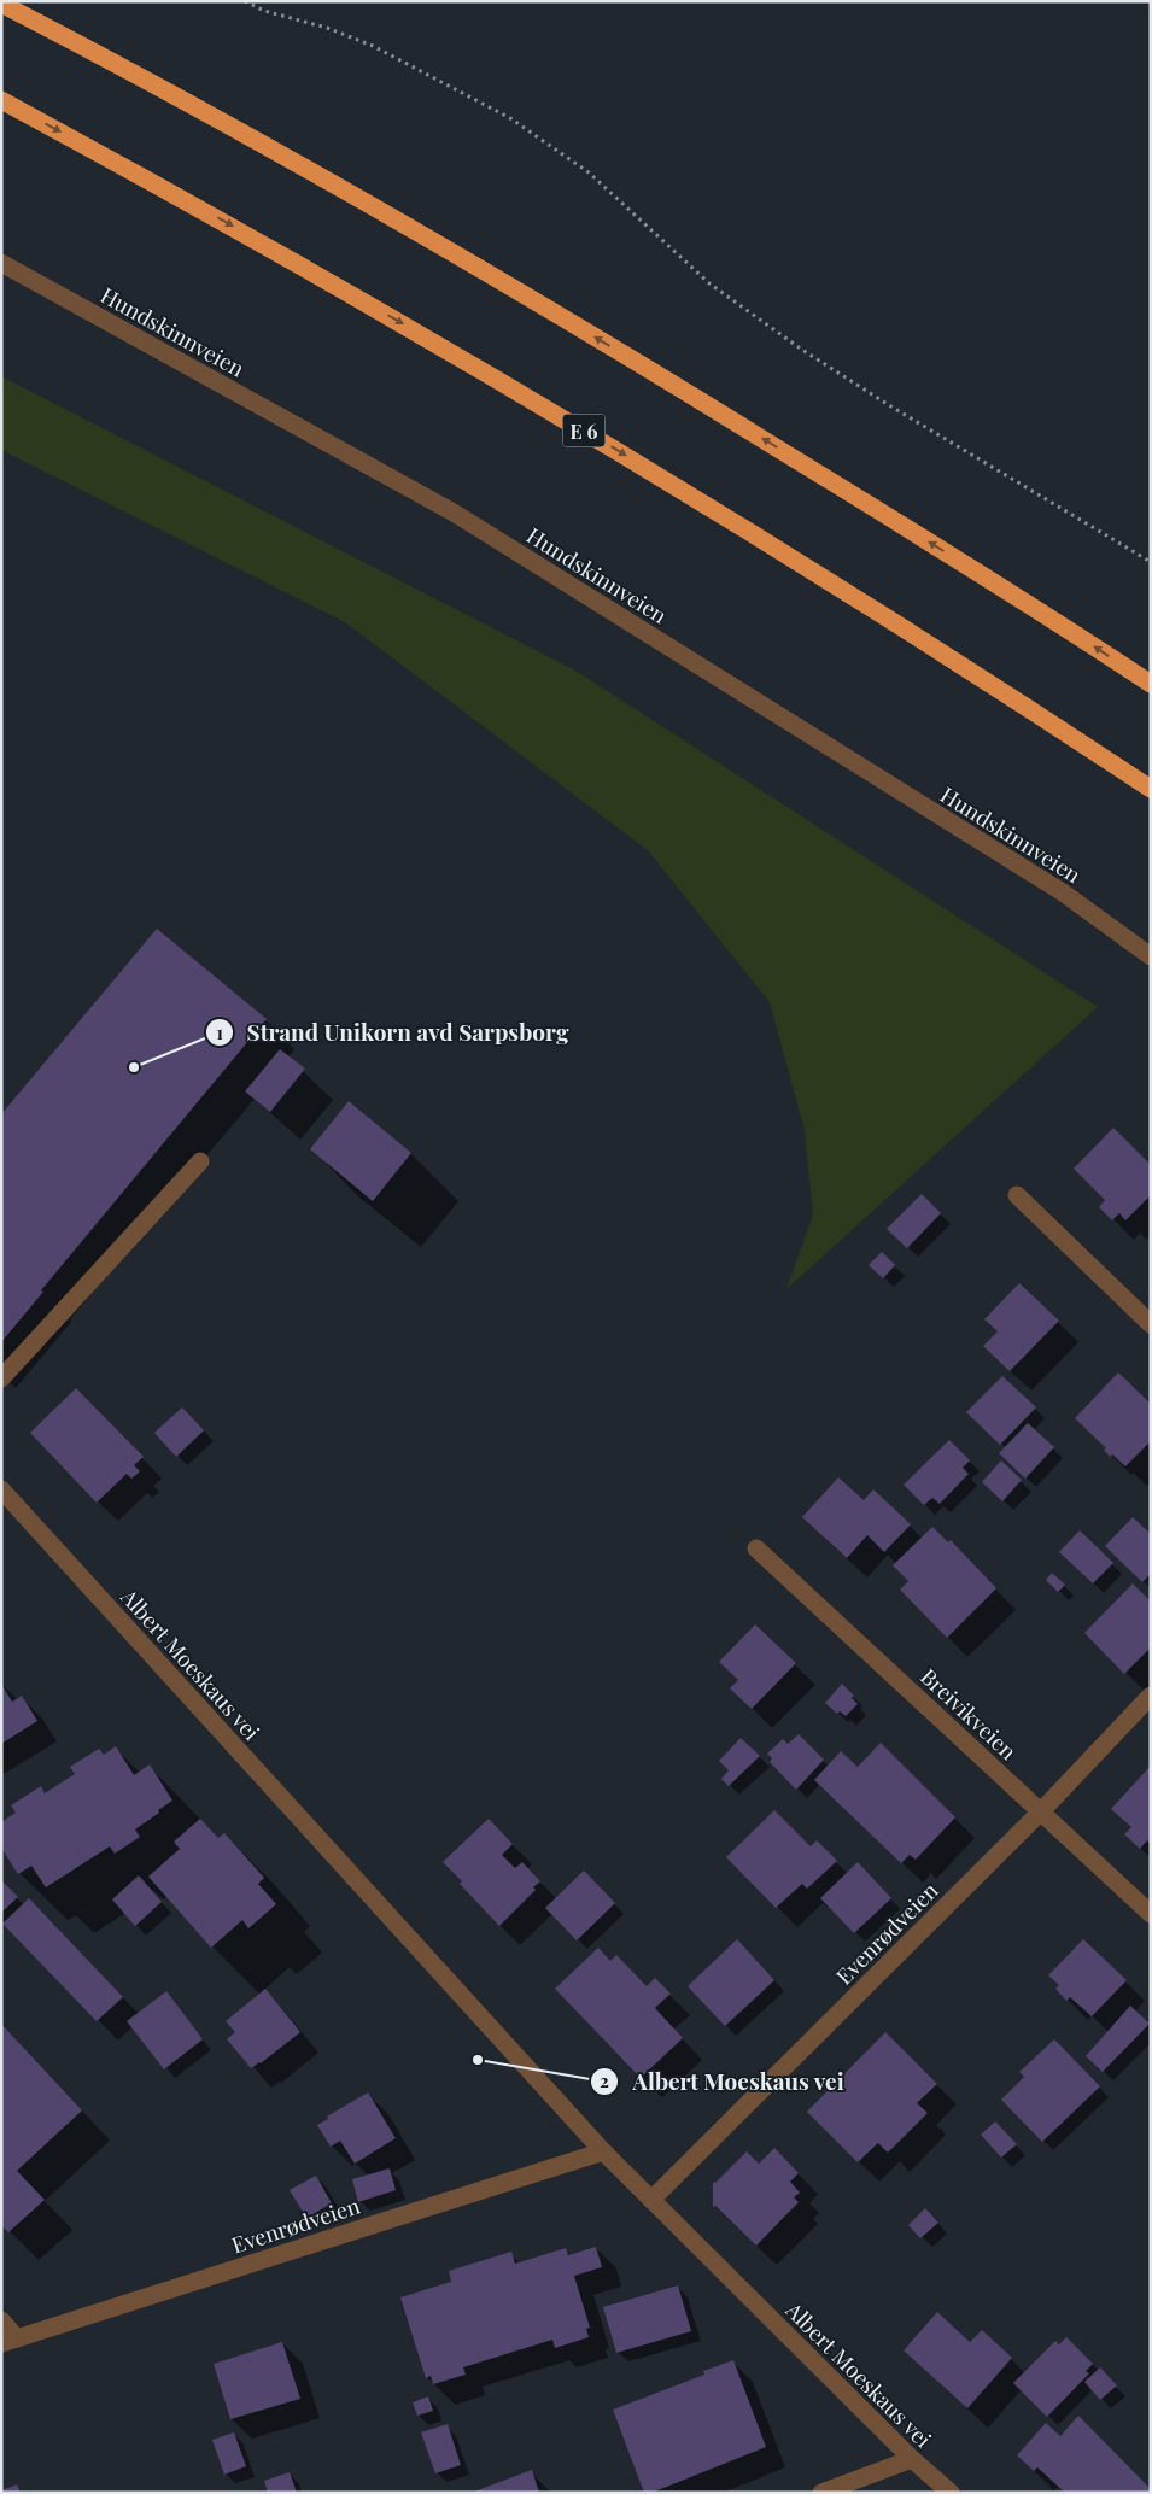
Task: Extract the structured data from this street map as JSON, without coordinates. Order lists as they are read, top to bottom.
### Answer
{
  "streets": {
    "highway": ["E 6"],
    "street": [
      "Hundskinnveien",
      "Albert Moeskaus vei",
      "Breivikveien",
      "Evenrødveien"
    ]
  },
  "crossings": [
    ["Albert Moeskaus vei", "Evenrødveien"],
    ["Breivikveien", "Evenrødveien"]
  ],
  "places": ["Strand Unikorn avd Sarpsborg", "Albert Moeskaus vei"]
}
